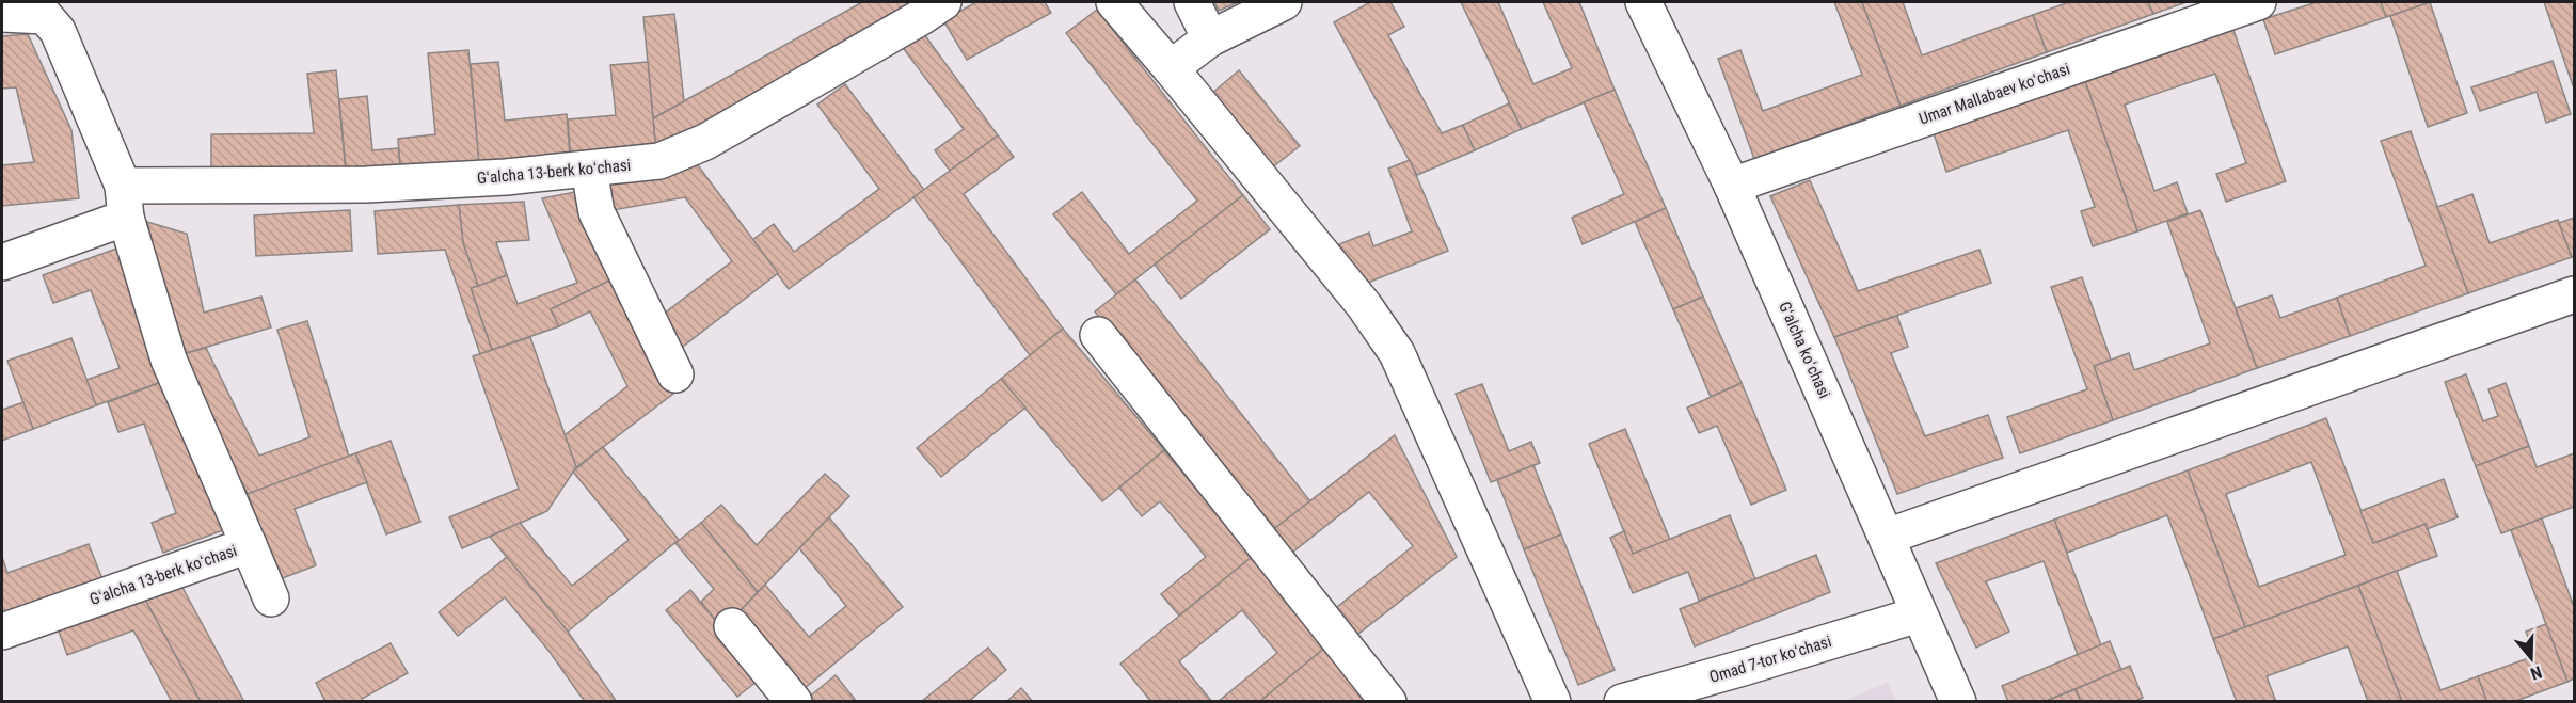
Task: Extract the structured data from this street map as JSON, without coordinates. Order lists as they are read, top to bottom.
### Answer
{
  "streets": {
    "street": [
      "Umar Mallabaev koʻchasi",
      "Gʻalcha 13-berk koʻchasi",
      "Gʻalcha koʻchasi",
      "Omad 7-tor koʻchasi"
    ]
  },
  "crossings": [
    ["Umar Mallabaev koʻchasi", "Gʻalcha koʻchasi"],
    ["Gʻalcha koʻchasi", "Omad 7-tor koʻchasi"]
  ],
  "north": "bottom"
}
